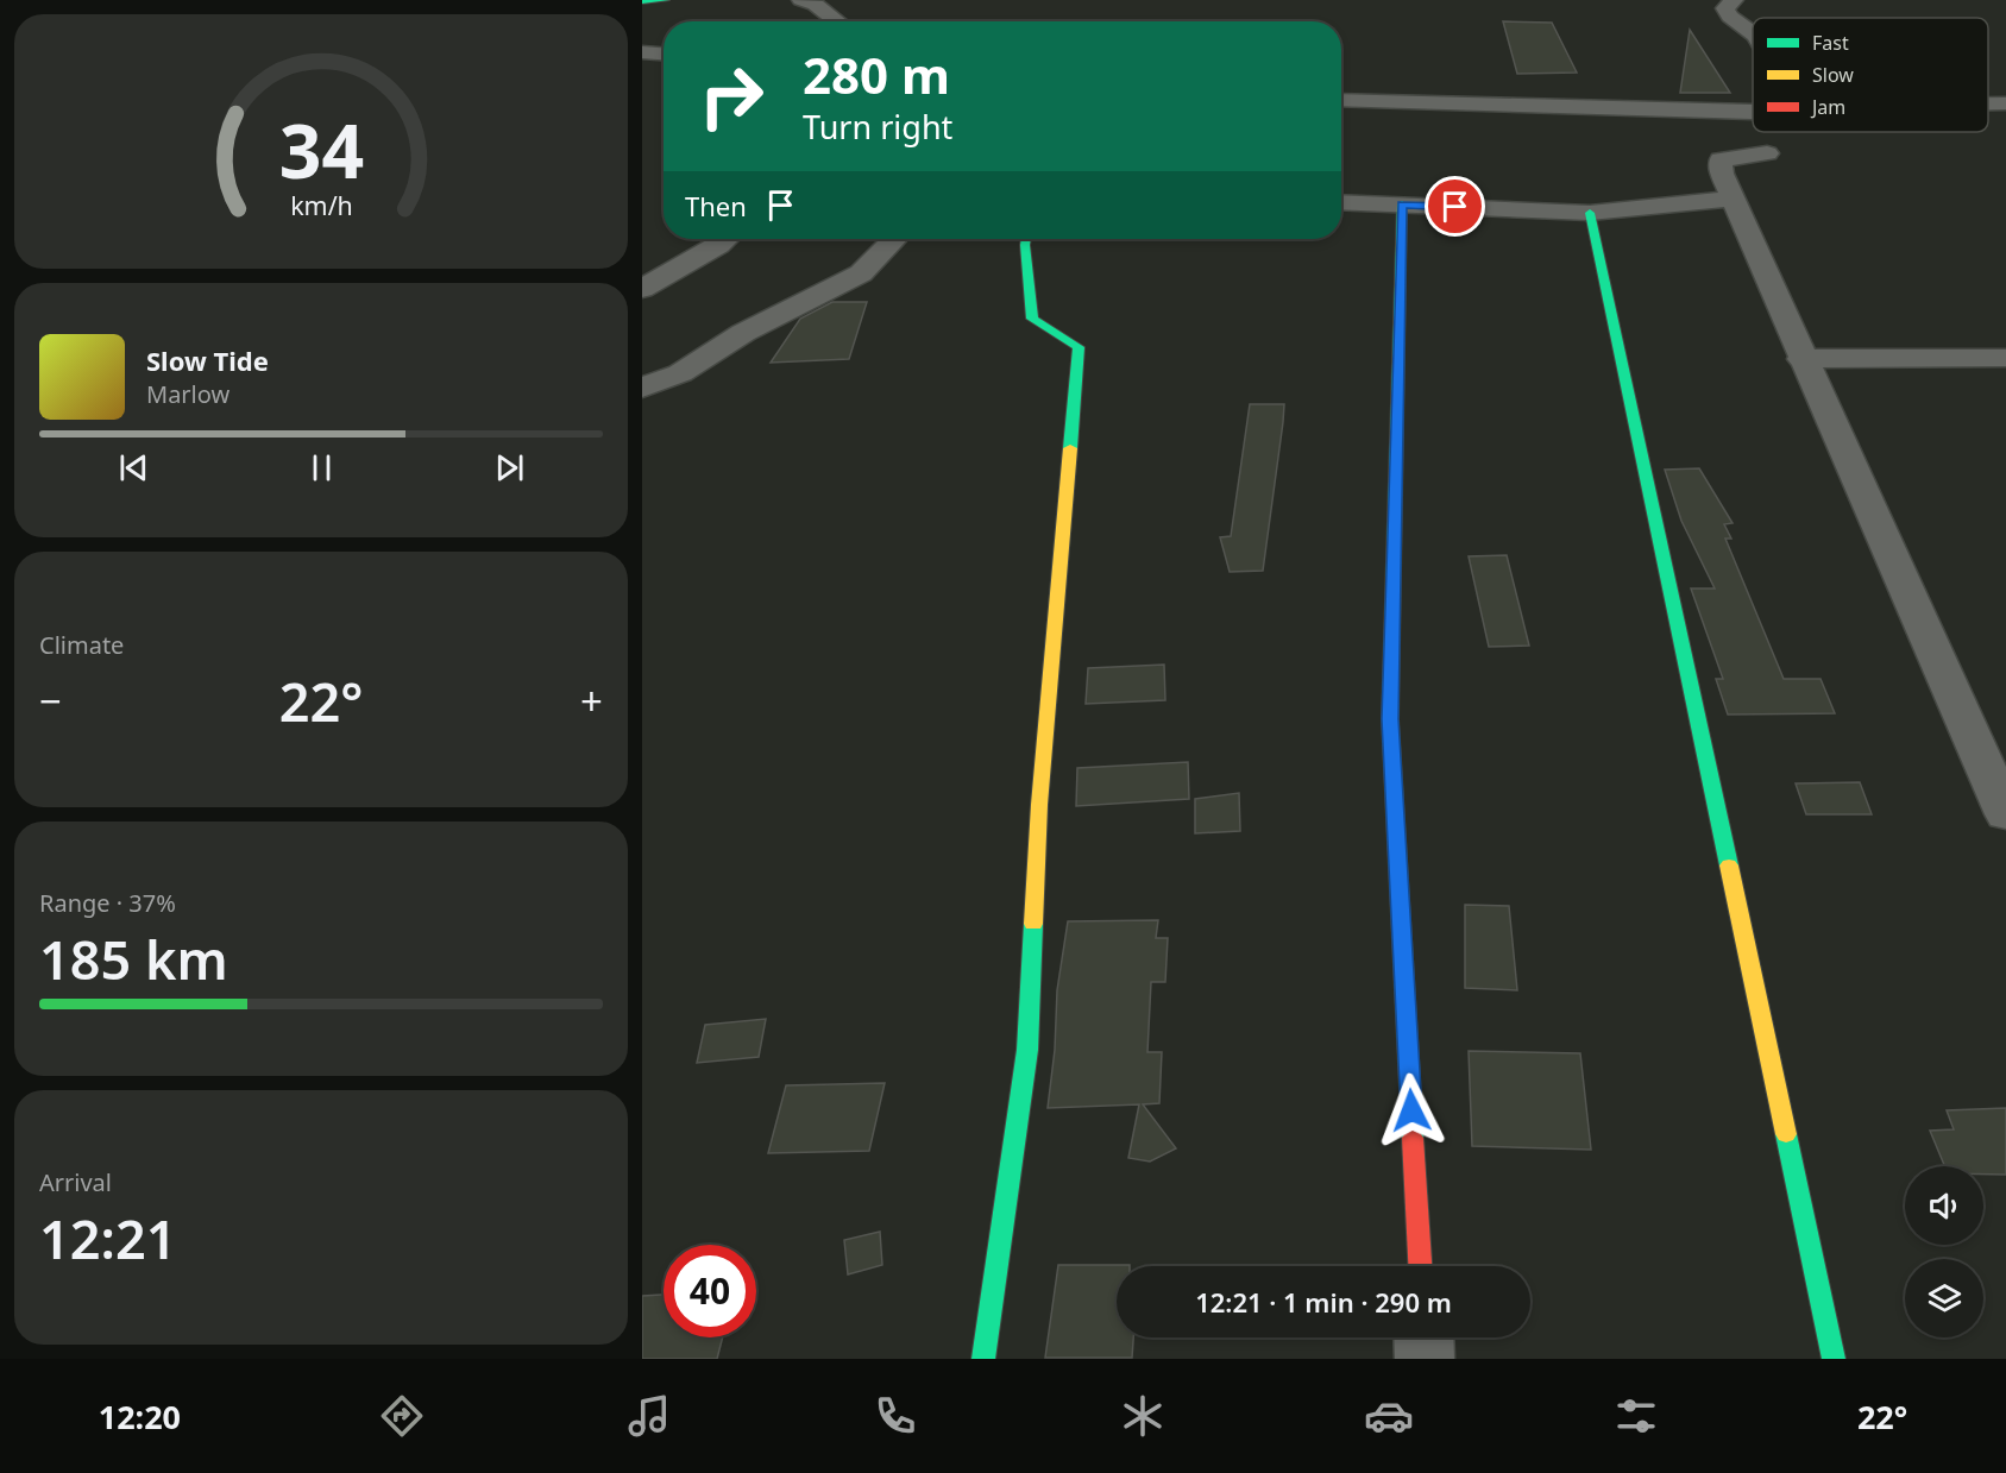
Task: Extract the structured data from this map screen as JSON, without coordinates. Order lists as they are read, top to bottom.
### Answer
{
  "legend": ["Fast", "Slow", "Jam"],
  "page": {
    "turn": ["280 m", "Turn right"],
    "then": "Then",
    "song": ["Slow Tide", "Marlow"],
    "tile": [
      "Climate",
      ["Range · 37%", "185 km"],
      ["Arrival", "12:21"]
    ],
    "heat": ["−", "22°", "+"],
    "limit": "40",
    "trip": "12:21 · 1 min · 290 m",
    "tabs": ["12:20", "22°"],
    "gauge": ["34", "km/h"]
  }
}
